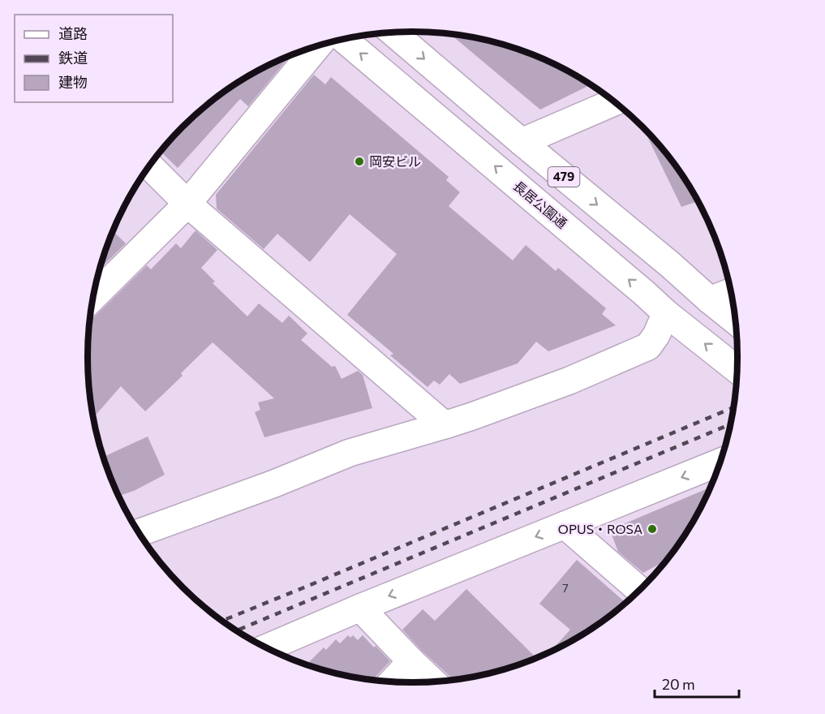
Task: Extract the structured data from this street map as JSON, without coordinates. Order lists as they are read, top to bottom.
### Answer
{
  "streets": {
    "main road": ["479", "長居公園通"]
  },
  "places": ["岡安ビル", "OPUS・ROSA"],
  "house_numbers": ["7"],
  "legend": ["道路", "鉄道", "建物"],
  "scale_bar": "20 m"
}
